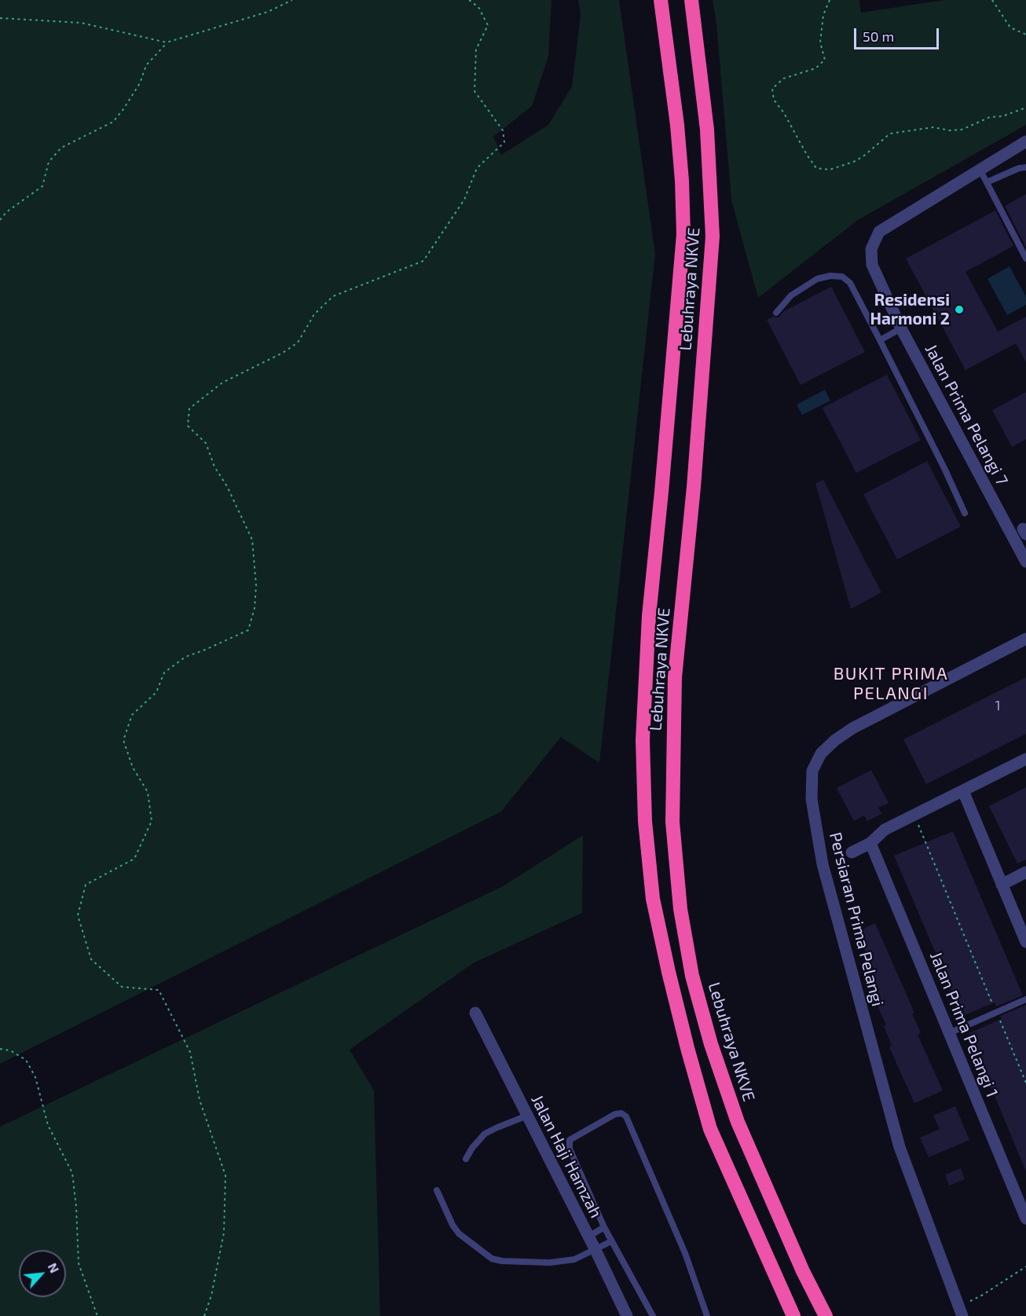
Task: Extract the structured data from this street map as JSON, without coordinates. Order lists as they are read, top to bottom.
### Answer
{
  "streets": {
    "highway": ["Lebuhraya NKVE"],
    "street": [
      "Jalan Prima Pelangi 7",
      "Persiaran Prima Pelangi",
      "Jalan Prima Pelangi 1",
      "Jalan Haji Hamzah"
    ]
  },
  "districts": ["BUKIT PRIMA PELANGI"],
  "places": ["Residensi Harmoni 2"],
  "house_numbers": ["1"],
  "scale_bar": "50 m",
  "north": "top right"
}
